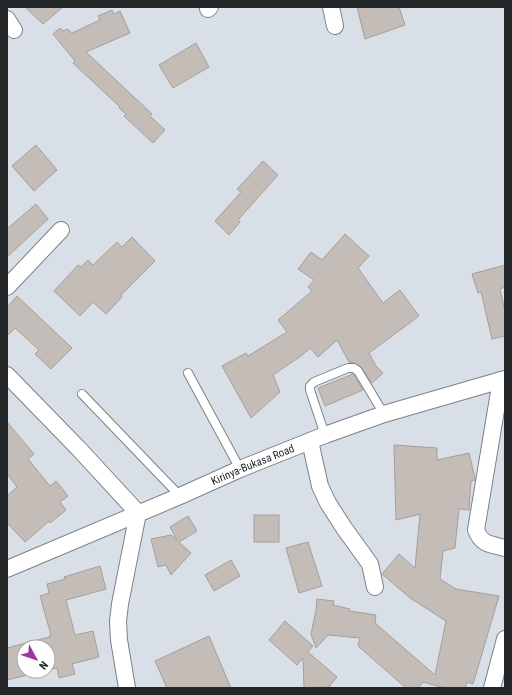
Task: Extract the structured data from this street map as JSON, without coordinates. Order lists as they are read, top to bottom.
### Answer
{
  "streets": {
    "street": ["Kirinya-Bukasa Road"]
  },
  "north": "bottom right"
}
